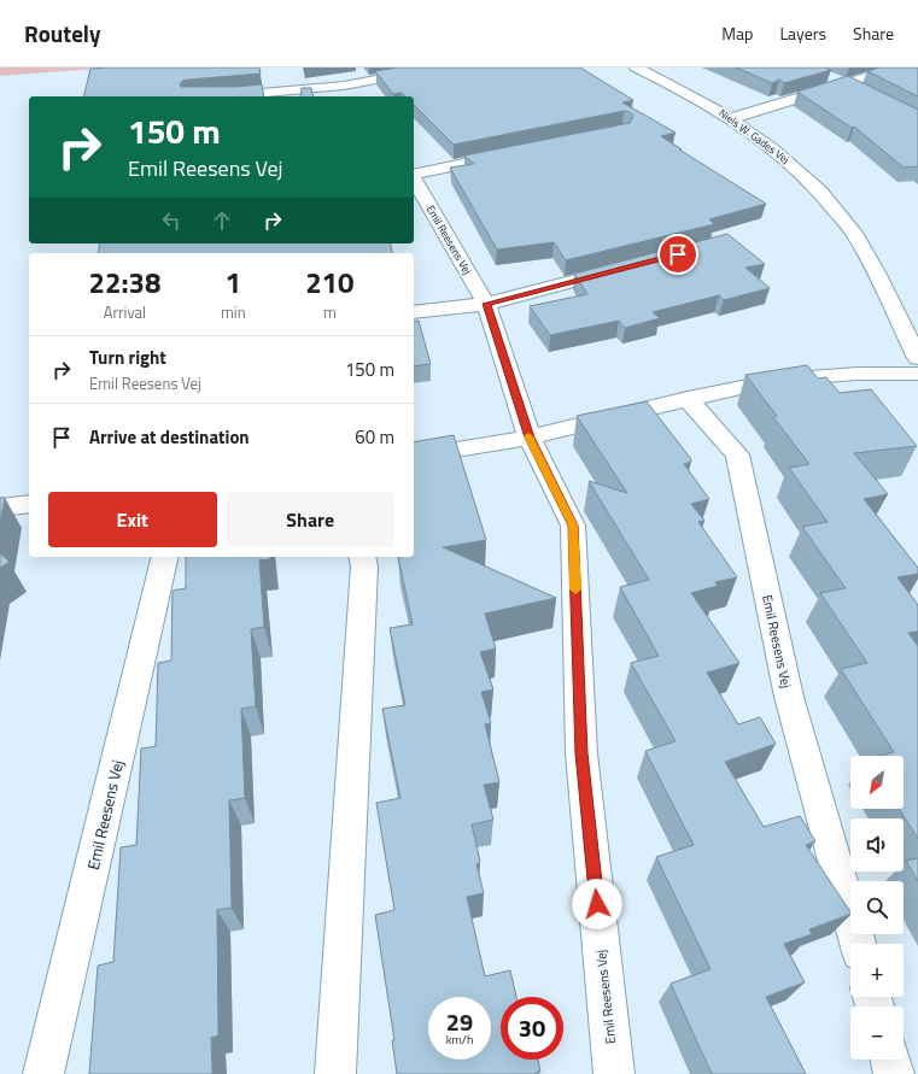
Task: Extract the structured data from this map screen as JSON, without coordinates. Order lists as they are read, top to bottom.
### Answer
{
  "streets": {
    "street": ["Niels W. Gades Vej", "Emil Reesens Vej"]
  },
  "north": "bottom left",
  "page": {
    "header": "Routely",
    "nav": ["Map", "Layers", "Share"],
    "turn": ["150 m", "Emil Reesens Vej"],
    "eta": [
      "22:38",
      "Arrival",
      "1",
      "min",
      "210",
      "m"
    ],
    "list": [
      {
        "name": "Turn right",
        "note": "Emil Reesens Vej",
        "value": "150 m"
      },
      {
        "name": "Arrive at destination",
        "value": "60 m"
      }
    ],
    "buttons": ["Exit", "Share"],
    "map_buttons": ["+", "−"],
    "speed": "29 km/h",
    "limit": "30"
  }
}
